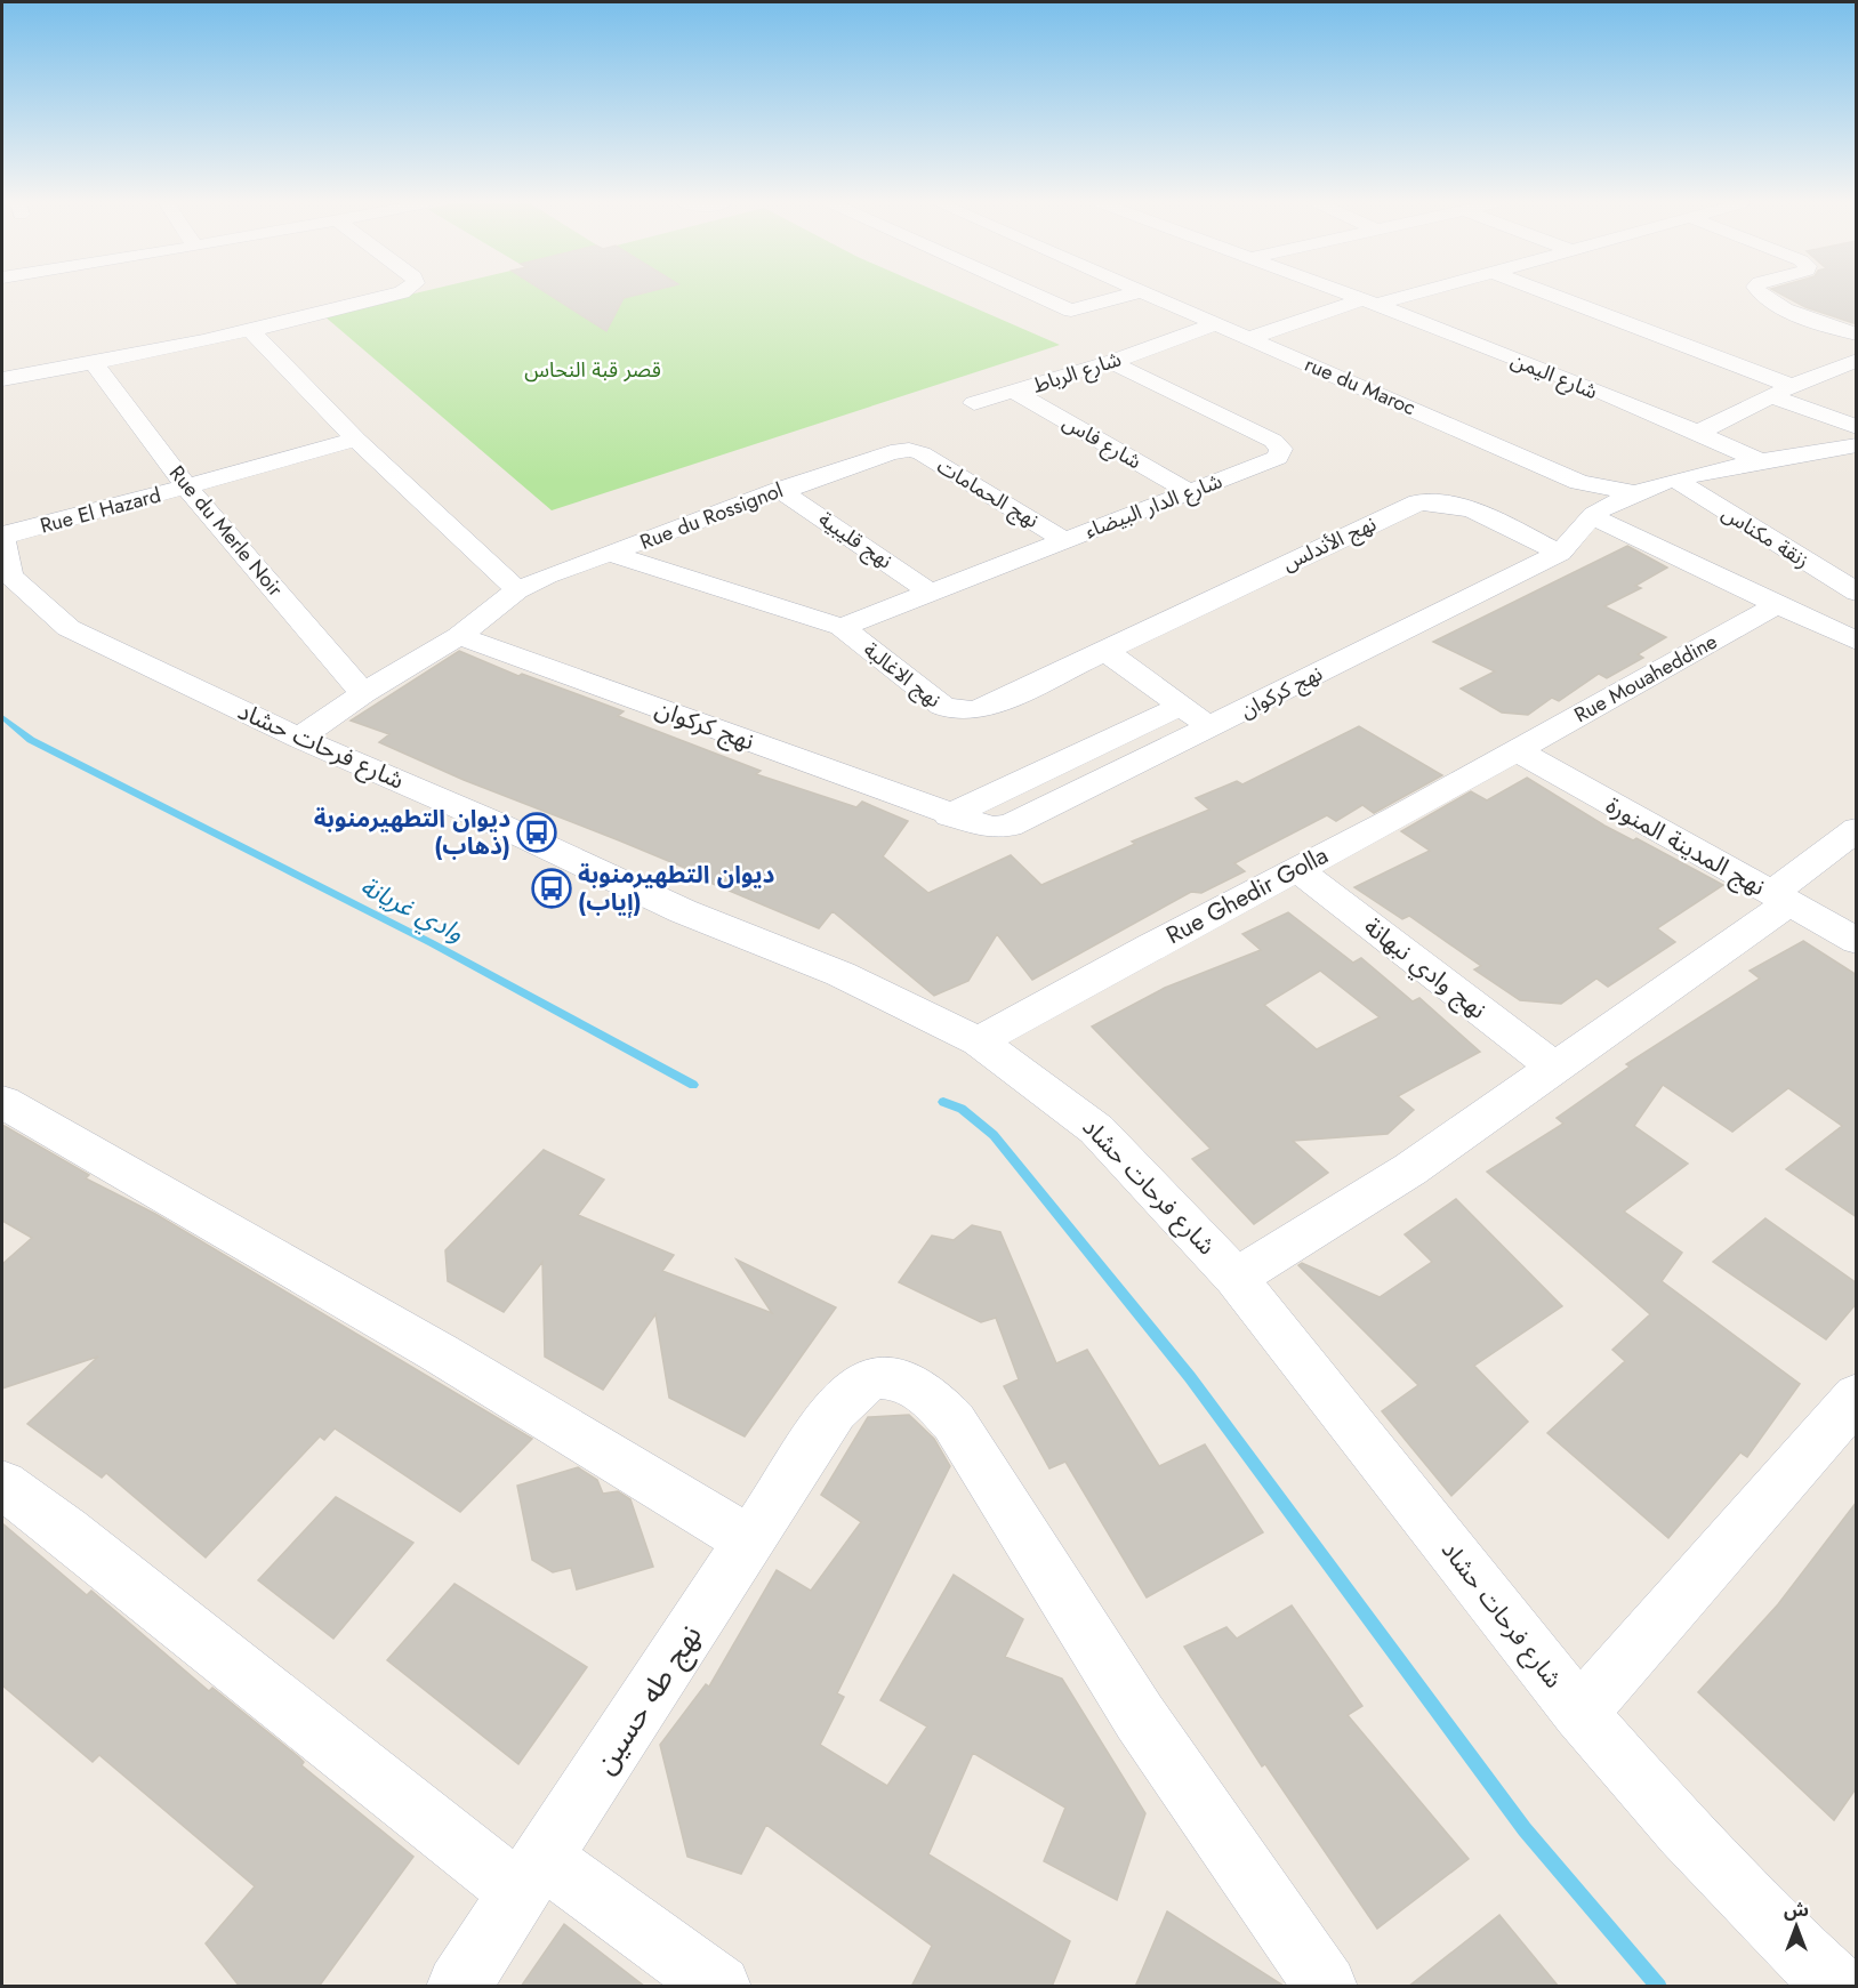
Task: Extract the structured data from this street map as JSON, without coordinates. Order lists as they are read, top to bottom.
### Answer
{
  "streets": {
    "street": [
      "شارع الرباط",
      "شارع اليمن",
      "rue du Maroc",
      "شارع فاس",
      "نهج الحمامات",
      "شارع الدار البيضاء",
      "Rue El Hazard",
      "Rue du Rossignol",
      "Rue du Merle Noir",
      "زنقة مكناس",
      "نهج قليبية",
      "نهج الأندلس",
      "نهج الاغالبة",
      "Rue Mouaheddine",
      "نهج كركوان",
      "شارع فرحات حشاد",
      "نهج المدينة المنورة",
      "Rue Ghedir Golla",
      "نهج وادي نبهانة",
      "نهج طه حسين"
    ]
  },
  "crossings": [
    ["شارع الرباط", "rue du Maroc"],
    ["شارع الرباط", "شارع فاس"],
    ["شارع الرباط", "شارع الدار البيضاء"],
    ["شارع اليمن", "rue du Maroc"],
    ["rue du Maroc", "زنقة مكناس"],
    ["rue du Maroc", "نهج كركوان"],
    ["شارع فاس", "شارع الدار البيضاء"],
    ["نهج الحمامات", "شارع الدار البيضاء"],
    ["نهج الحمامات", "Rue du Rossignol"],
    ["شارع الدار البيضاء", "نهج قليبية"],
    ["شارع الدار البيضاء", "نهج الاغالبة"],
    ["Rue El Hazard", "Rue du Merle Noir"],
    ["Rue El Hazard", "شارع فرحات حشاد"],
    ["Rue du Rossignol", "Rue du Merle Noir"],
    ["Rue du Rossignol", "نهج قليبية"],
    ["Rue du Rossignol", "نهج الاغالبة"],
    ["Rue du Rossignol", "نهج كركوان"],
    ["Rue du Rossignol", "شارع فرحات حشاد"],
    ["نهج الأندلس", "نهج الاغالبة"],
    ["نهج الأندلس", "نهج كركوان"],
    ["Rue Mouaheddine", "نهج المدينة المنورة"],
    ["Rue Mouaheddine", "Rue Ghedir Golla"],
    ["شارع فرحات حشاد", "Rue Ghedir Golla"],
    ["نهج المدينة المنورة", "Rue Ghedir Golla"],
    ["Rue Ghedir Golla", "نهج وادي نبهانة"]
  ],
  "water": ["وادي غريانة"],
  "parks": ["قصر قبة النحاس"],
  "places": {
    "bus stop": ["ديوان التطهيرمنوبة (ذهاب)", "ديوان التطهيرمنوبة (إياب)"]
  },
  "north": "top"
}
